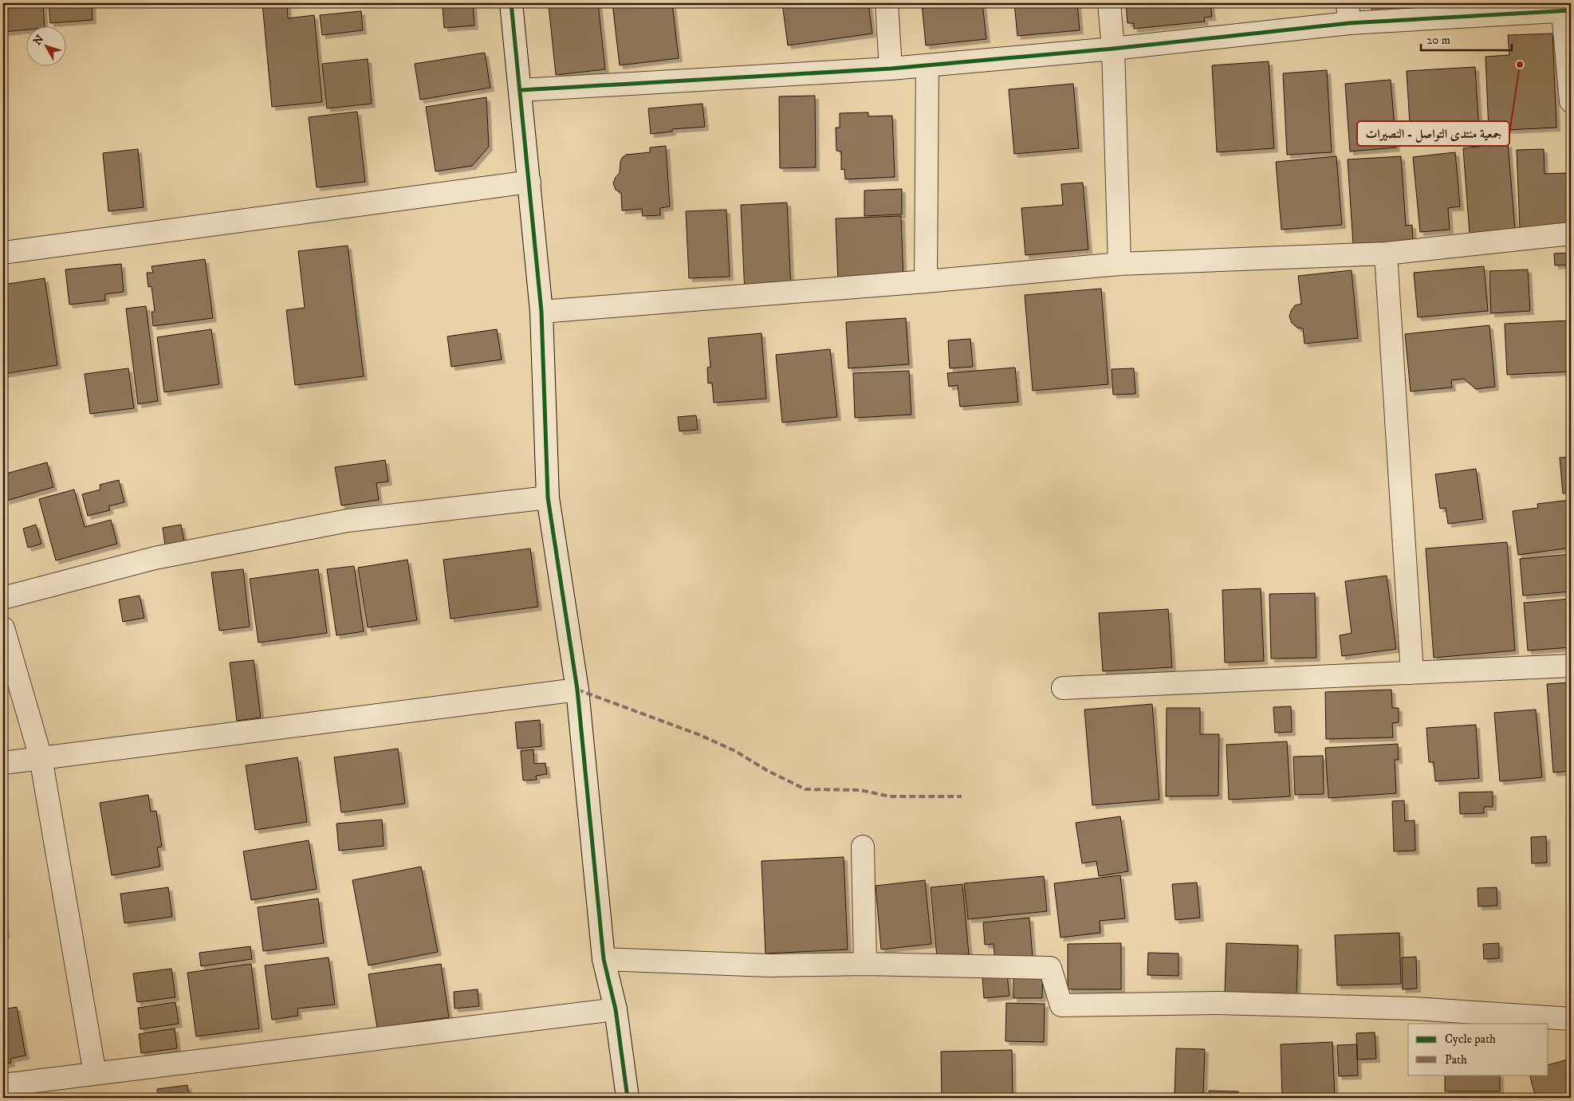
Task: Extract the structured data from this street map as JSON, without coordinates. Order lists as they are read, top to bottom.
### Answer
{
  "places": ["جمعية منتدى التواصل - النصيرات"],
  "legend": ["Cycle path", "Path"],
  "scale_bar": "20 m",
  "north": "top left"
}
